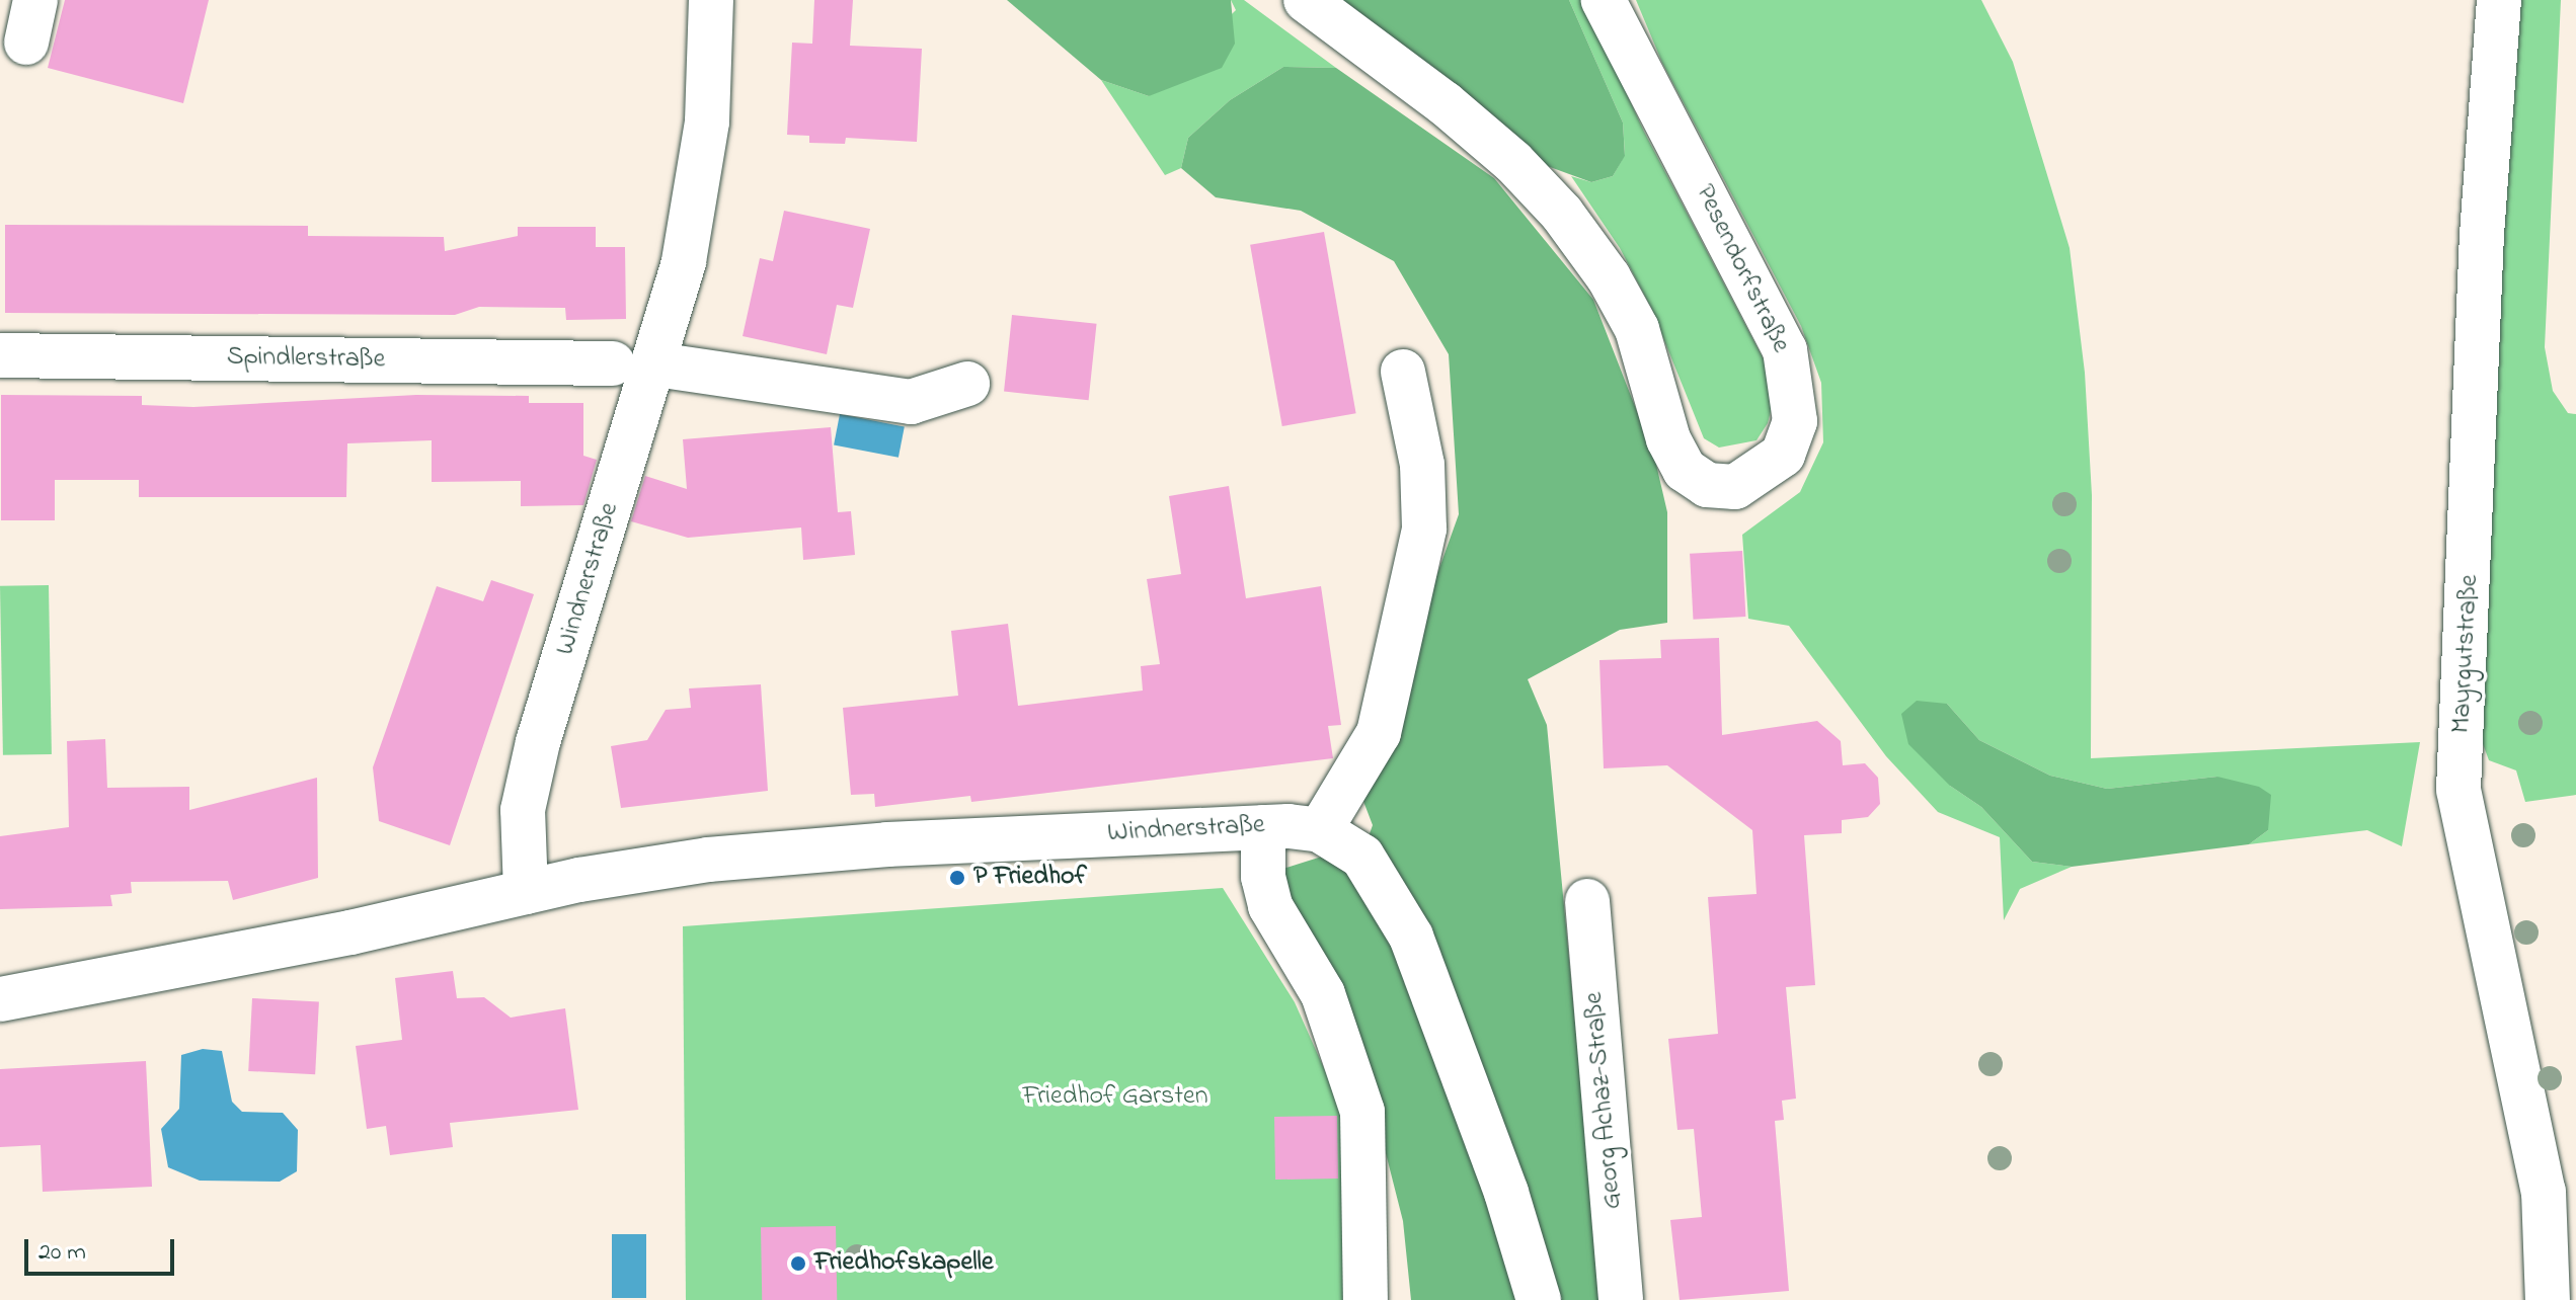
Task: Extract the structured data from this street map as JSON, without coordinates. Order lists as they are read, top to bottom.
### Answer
{
  "streets": {
    "street": [
      "Pesendorfstraße",
      "Spindlerstraße",
      "Windnerstraße",
      "Mayrgutstraße",
      "Georg Achaz-Straße"
    ]
  },
  "parks": ["Friedhof Garsten"],
  "places": ["P Friedhof", "Friedhofskapelle"],
  "scale_bar": "20 m"
}
